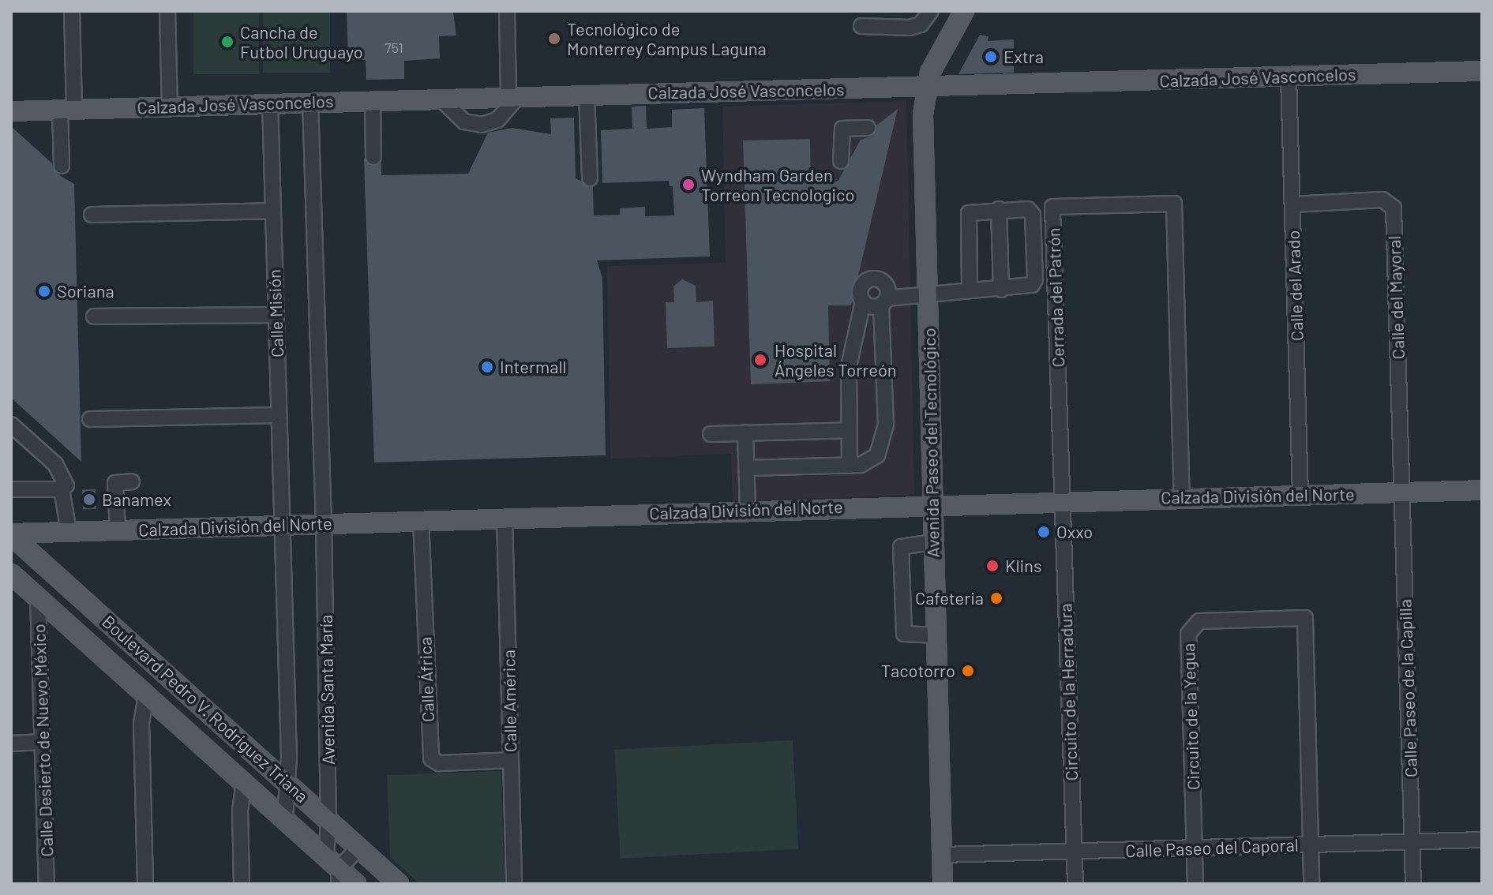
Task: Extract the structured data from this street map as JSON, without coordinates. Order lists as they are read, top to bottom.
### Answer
{
  "streets": {
    "main road": [
      "Calzada José Vasconcelos",
      "Avenida Paseo del Tecnológico",
      "Calzada División del Norte",
      "Boulevard Pedro V. Rodríguez Triana"
    ],
    "street": [
      "Calle del Arado",
      "Cerrada del Patrón",
      "Calle del Mayoral",
      "Calle Misión",
      "Calle África",
      "Calle Paseo de la Capilla",
      "Avenida Santa María",
      "Circuito de la Herradura",
      "Calle América",
      "Circuito de la Yegua",
      "Calle Desierto de Nuevo México",
      "Calle Paseo del Caporal"
    ]
  },
  "crossings": [
    ["Calzada José Vasconcelos", "Calle del Arado"],
    ["Calzada José Vasconcelos", "Calle Misión"],
    ["Calzada José Vasconcelos", "Avenida Paseo del Tecnológico"],
    ["Calle del Arado", "Calle del Mayoral"],
    ["Calle del Arado", "Calzada División del Norte"],
    ["Cerrada del Patrón", "Calzada División del Norte"],
    ["Cerrada del Patrón", "Circuito de la Herradura"],
    ["Calle del Mayoral", "Calzada División del Norte"],
    ["Calle del Mayoral", "Calle Paseo de la Capilla"],
    ["Calle Misión", "Calzada División del Norte"],
    ["Avenida Paseo del Tecnológico", "Calzada División del Norte"],
    ["Avenida Paseo del Tecnológico", "Calle Paseo del Caporal"],
    ["Calzada División del Norte", "Calle África"],
    ["Calzada División del Norte", "Calle Paseo de la Capilla"],
    ["Calzada División del Norte", "Avenida Santa María"],
    ["Calzada División del Norte", "Circuito de la Herradura"],
    ["Calzada División del Norte", "Calle América"],
    ["Calzada División del Norte", "Boulevard Pedro V. Rodríguez Triana"],
    ["Calle África", "Calle América"],
    ["Calle Paseo de la Capilla", "Calle Paseo del Caporal"],
    ["Avenida Santa María", "Boulevard Pedro V. Rodríguez Triana"],
    ["Circuito de la Herradura", "Calle Paseo del Caporal"],
    ["Boulevard Pedro V. Rodríguez Triana", "Calle Desierto de Nuevo México"],
    ["Circuito de la Yegua", "Calle Paseo del Caporal"]
  ],
  "places": [
    "Tecnológico de Monterrey Campus Laguna",
    "Cancha de Futbol Uruguayo",
    "Extra",
    "Wyndham Garden Torreon Tecnologico",
    "Soriana",
    "Hospital Ángeles Torreón",
    "Intermall",
    "Banamex",
    "Oxxo",
    "Klins",
    "Cafeteria",
    "Tacotorro"
  ],
  "house_numbers": ["751"]
}
